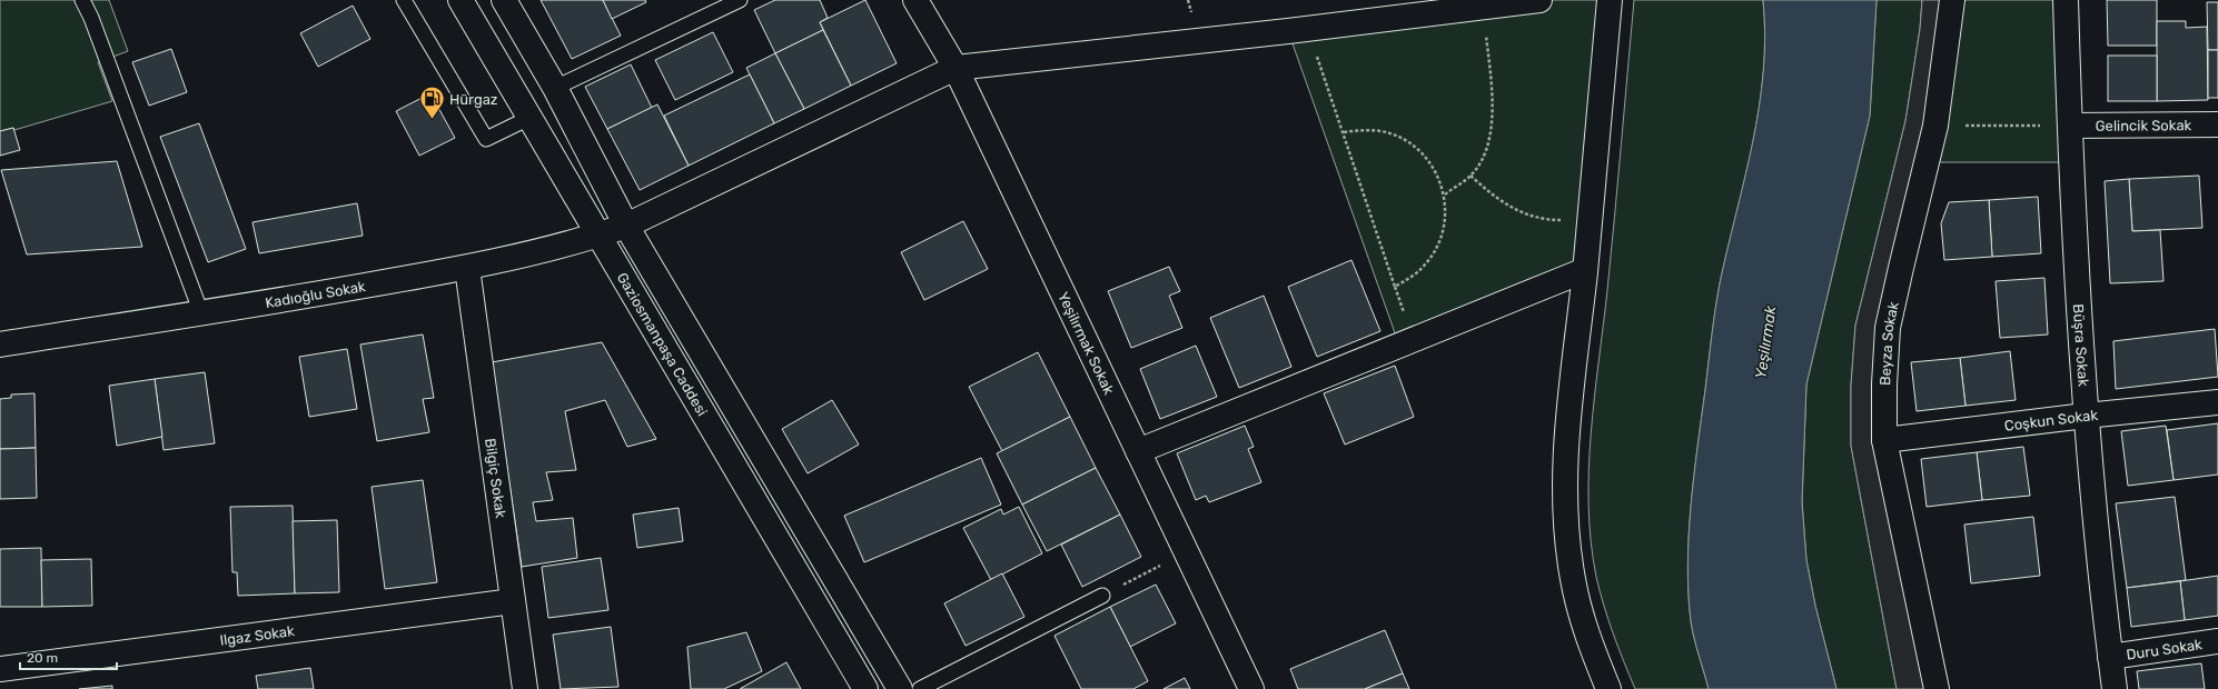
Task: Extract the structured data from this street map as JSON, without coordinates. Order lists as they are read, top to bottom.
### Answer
{
  "streets": {
    "street": [
      "Gelincik Sokak",
      "Kadıoğlu Sokak",
      "Yeşilırmak Sokak",
      "Gaziosmanpaşa Caddesi",
      "Beyza Sokak",
      "Büşra Sokak",
      "Coşkun Sokak",
      "Bilgiç Sokak",
      "Ilgaz Sokak",
      "Duru Sokak"
    ]
  },
  "crossings": [
    ["Gelincik Sokak", "Büşra Sokak"],
    ["Kadıoğlu Sokak", "Yeşilırmak Sokak"],
    ["Kadıoğlu Sokak", "Gaziosmanpaşa Caddesi"],
    ["Kadıoğlu Sokak", "Bilgiç Sokak"],
    ["Beyza Sokak", "Coşkun Sokak"],
    ["Büşra Sokak", "Coşkun Sokak"],
    ["Büşra Sokak", "Duru Sokak"],
    ["Bilgiç Sokak", "Ilgaz Sokak"]
  ],
  "water": ["Yeşilırmak"],
  "places": {
    "fuel station": ["Hürgaz"]
  },
  "scale_bar": "20 m"
}
